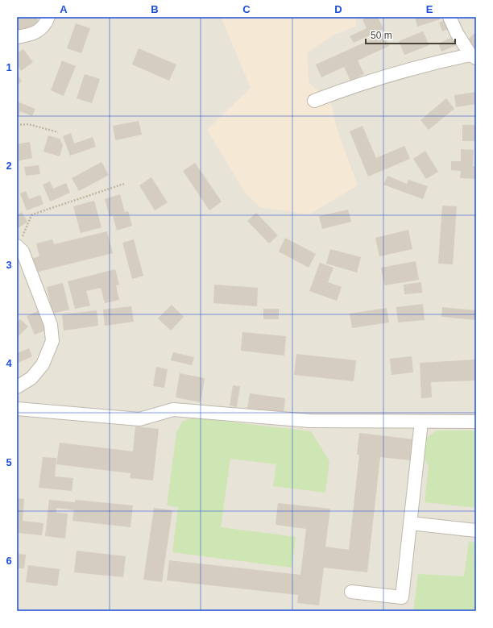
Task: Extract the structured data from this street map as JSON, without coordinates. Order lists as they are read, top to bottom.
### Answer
{
  "scale_bar": "50 m",
  "grid": {
    "columns": [
      "A",
      "B",
      "C",
      "D",
      "E"
    ],
    "rows": [
      "1",
      "2",
      "3",
      "4",
      "5",
      "6"
    ]
  }
}
